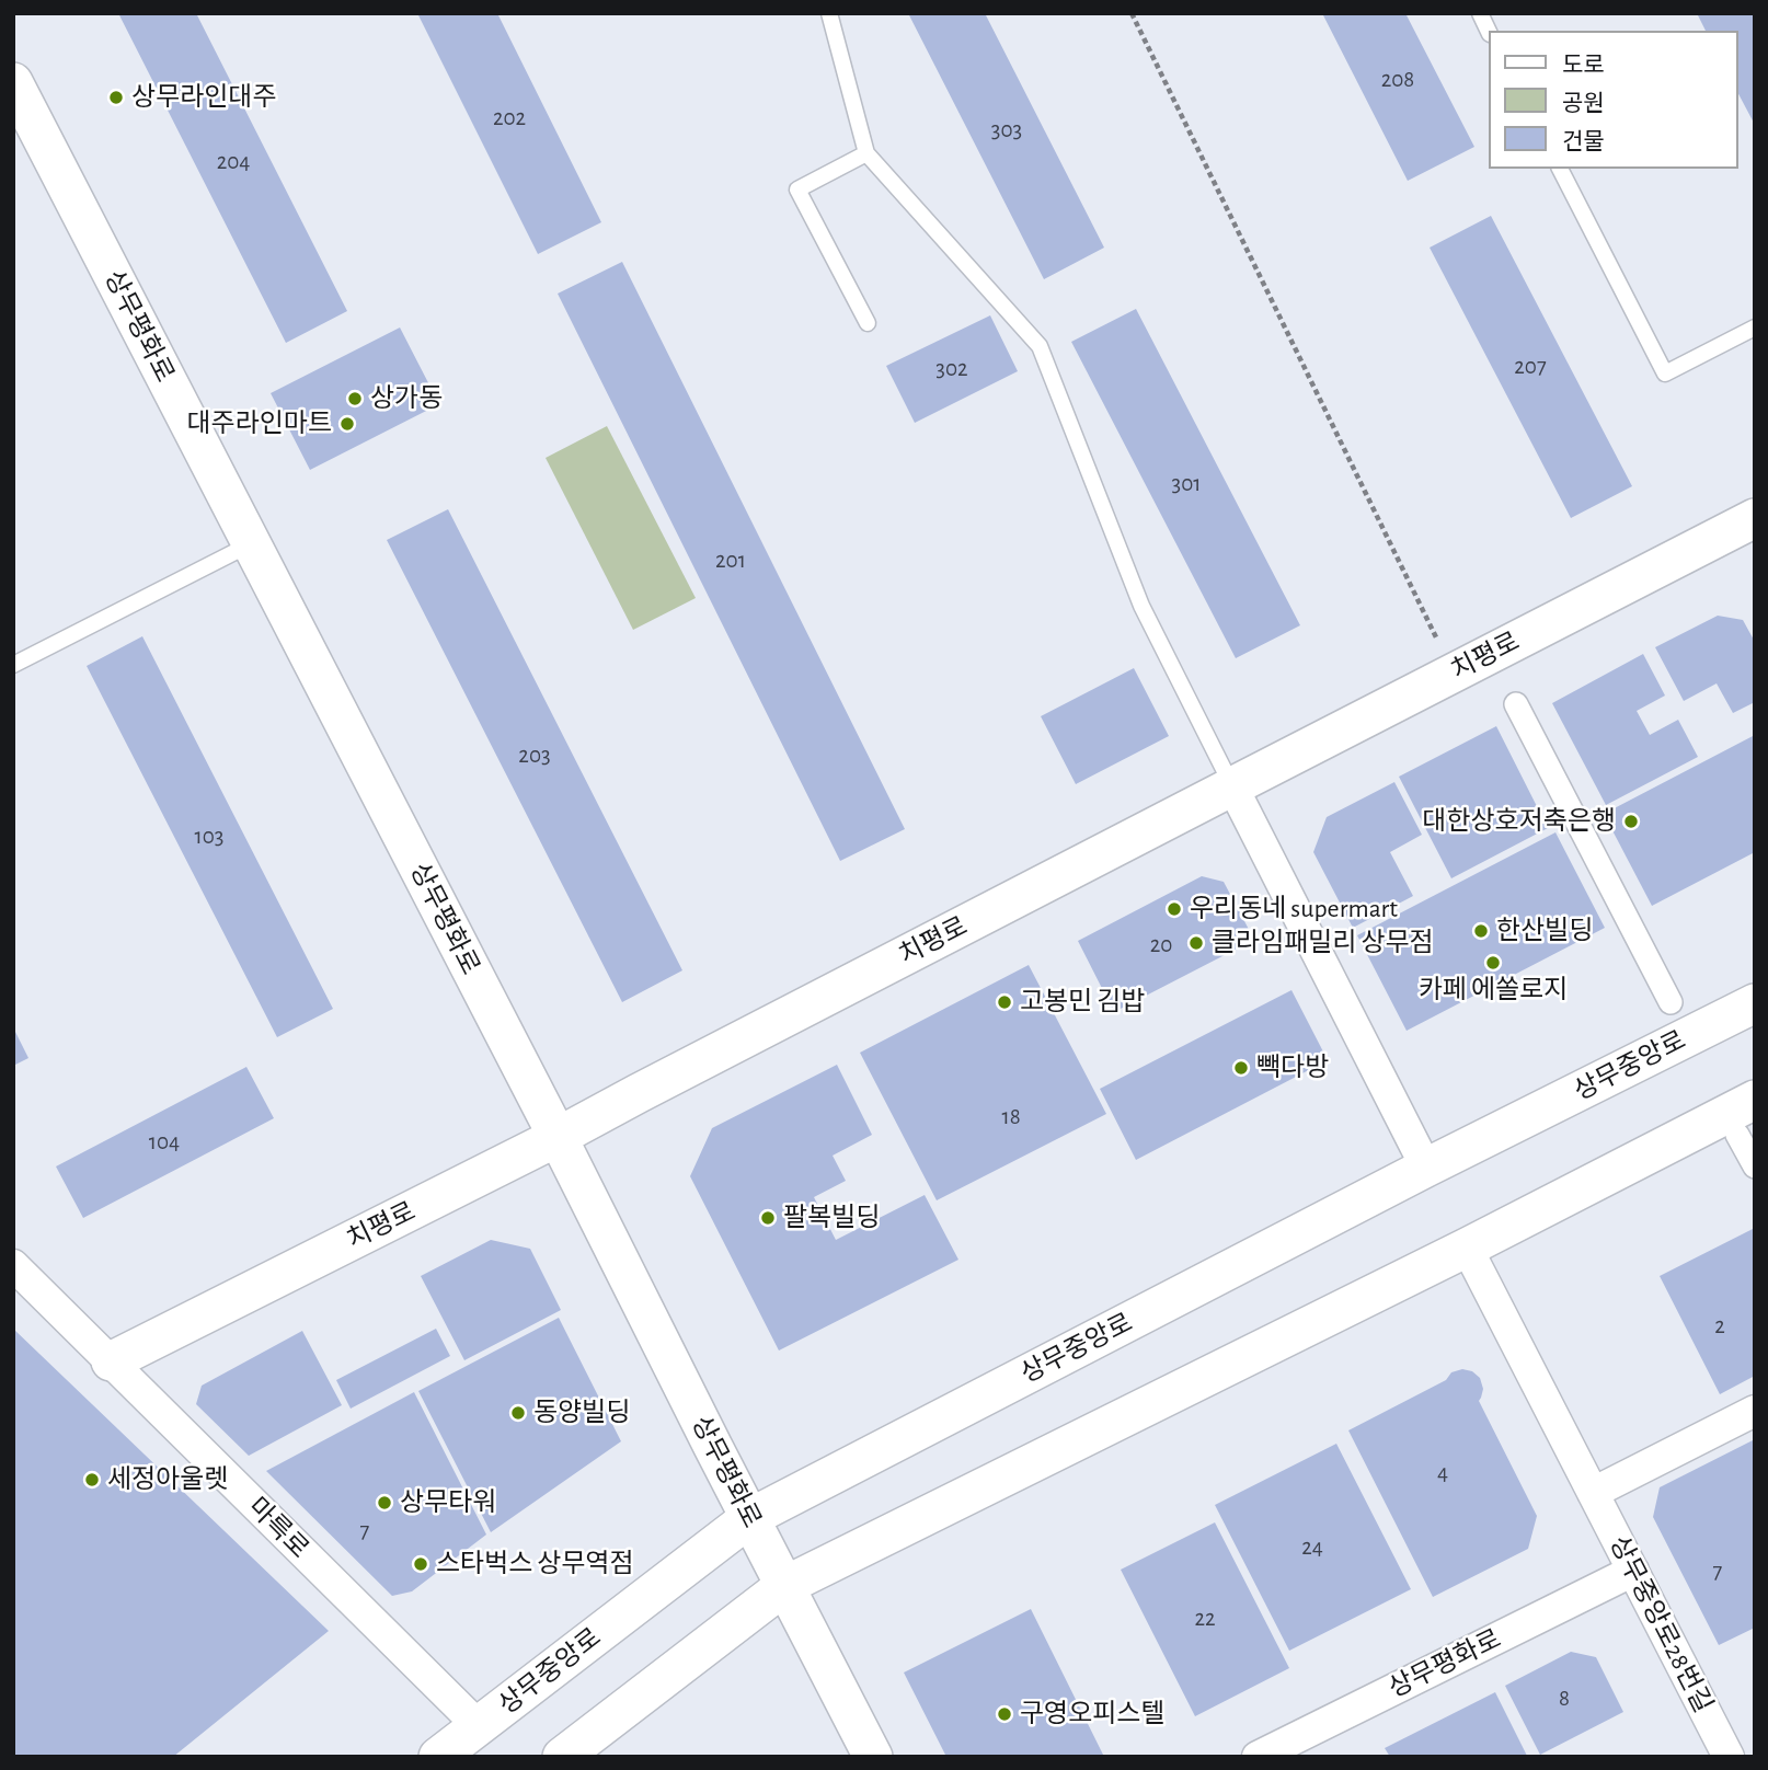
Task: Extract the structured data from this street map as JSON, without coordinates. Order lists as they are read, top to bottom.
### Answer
{
  "streets": {
    "street": [
      "상무평화로",
      "치평로",
      "상무중앙로",
      "마륵로",
      "상무중앙로28번길"
    ]
  },
  "crossings": [
    ["상무평화로", "치평로"],
    ["상무평화로", "상무중앙로"],
    ["상무평화로", "상무중앙로28번길"],
    ["치평로", "마륵로"],
    ["상무중앙로", "마륵로"]
  ],
  "places": [
    "상무라인대주",
    "상가동",
    "대주라인마트",
    "대한상호저축은행",
    "우리동네 supermart",
    "한산빌딩",
    "클라임패밀리 상무점",
    "카페 에쏠로지",
    "고봉민 김밥",
    "빽다방",
    "팔복빌딩",
    "동양빌딩",
    "세정아울렛",
    "상무타워",
    "스타벅스 상무역점",
    "구영오피스텔"
  ],
  "house_numbers": [
    "208",
    "202",
    "303",
    "204",
    "207",
    "302",
    "301",
    "201",
    "203",
    "103",
    "20",
    "18",
    "104",
    "2",
    "4",
    "7",
    "24",
    "7",
    "22",
    "8"
  ],
  "legend": ["도로", "공원", "건물"]
}
